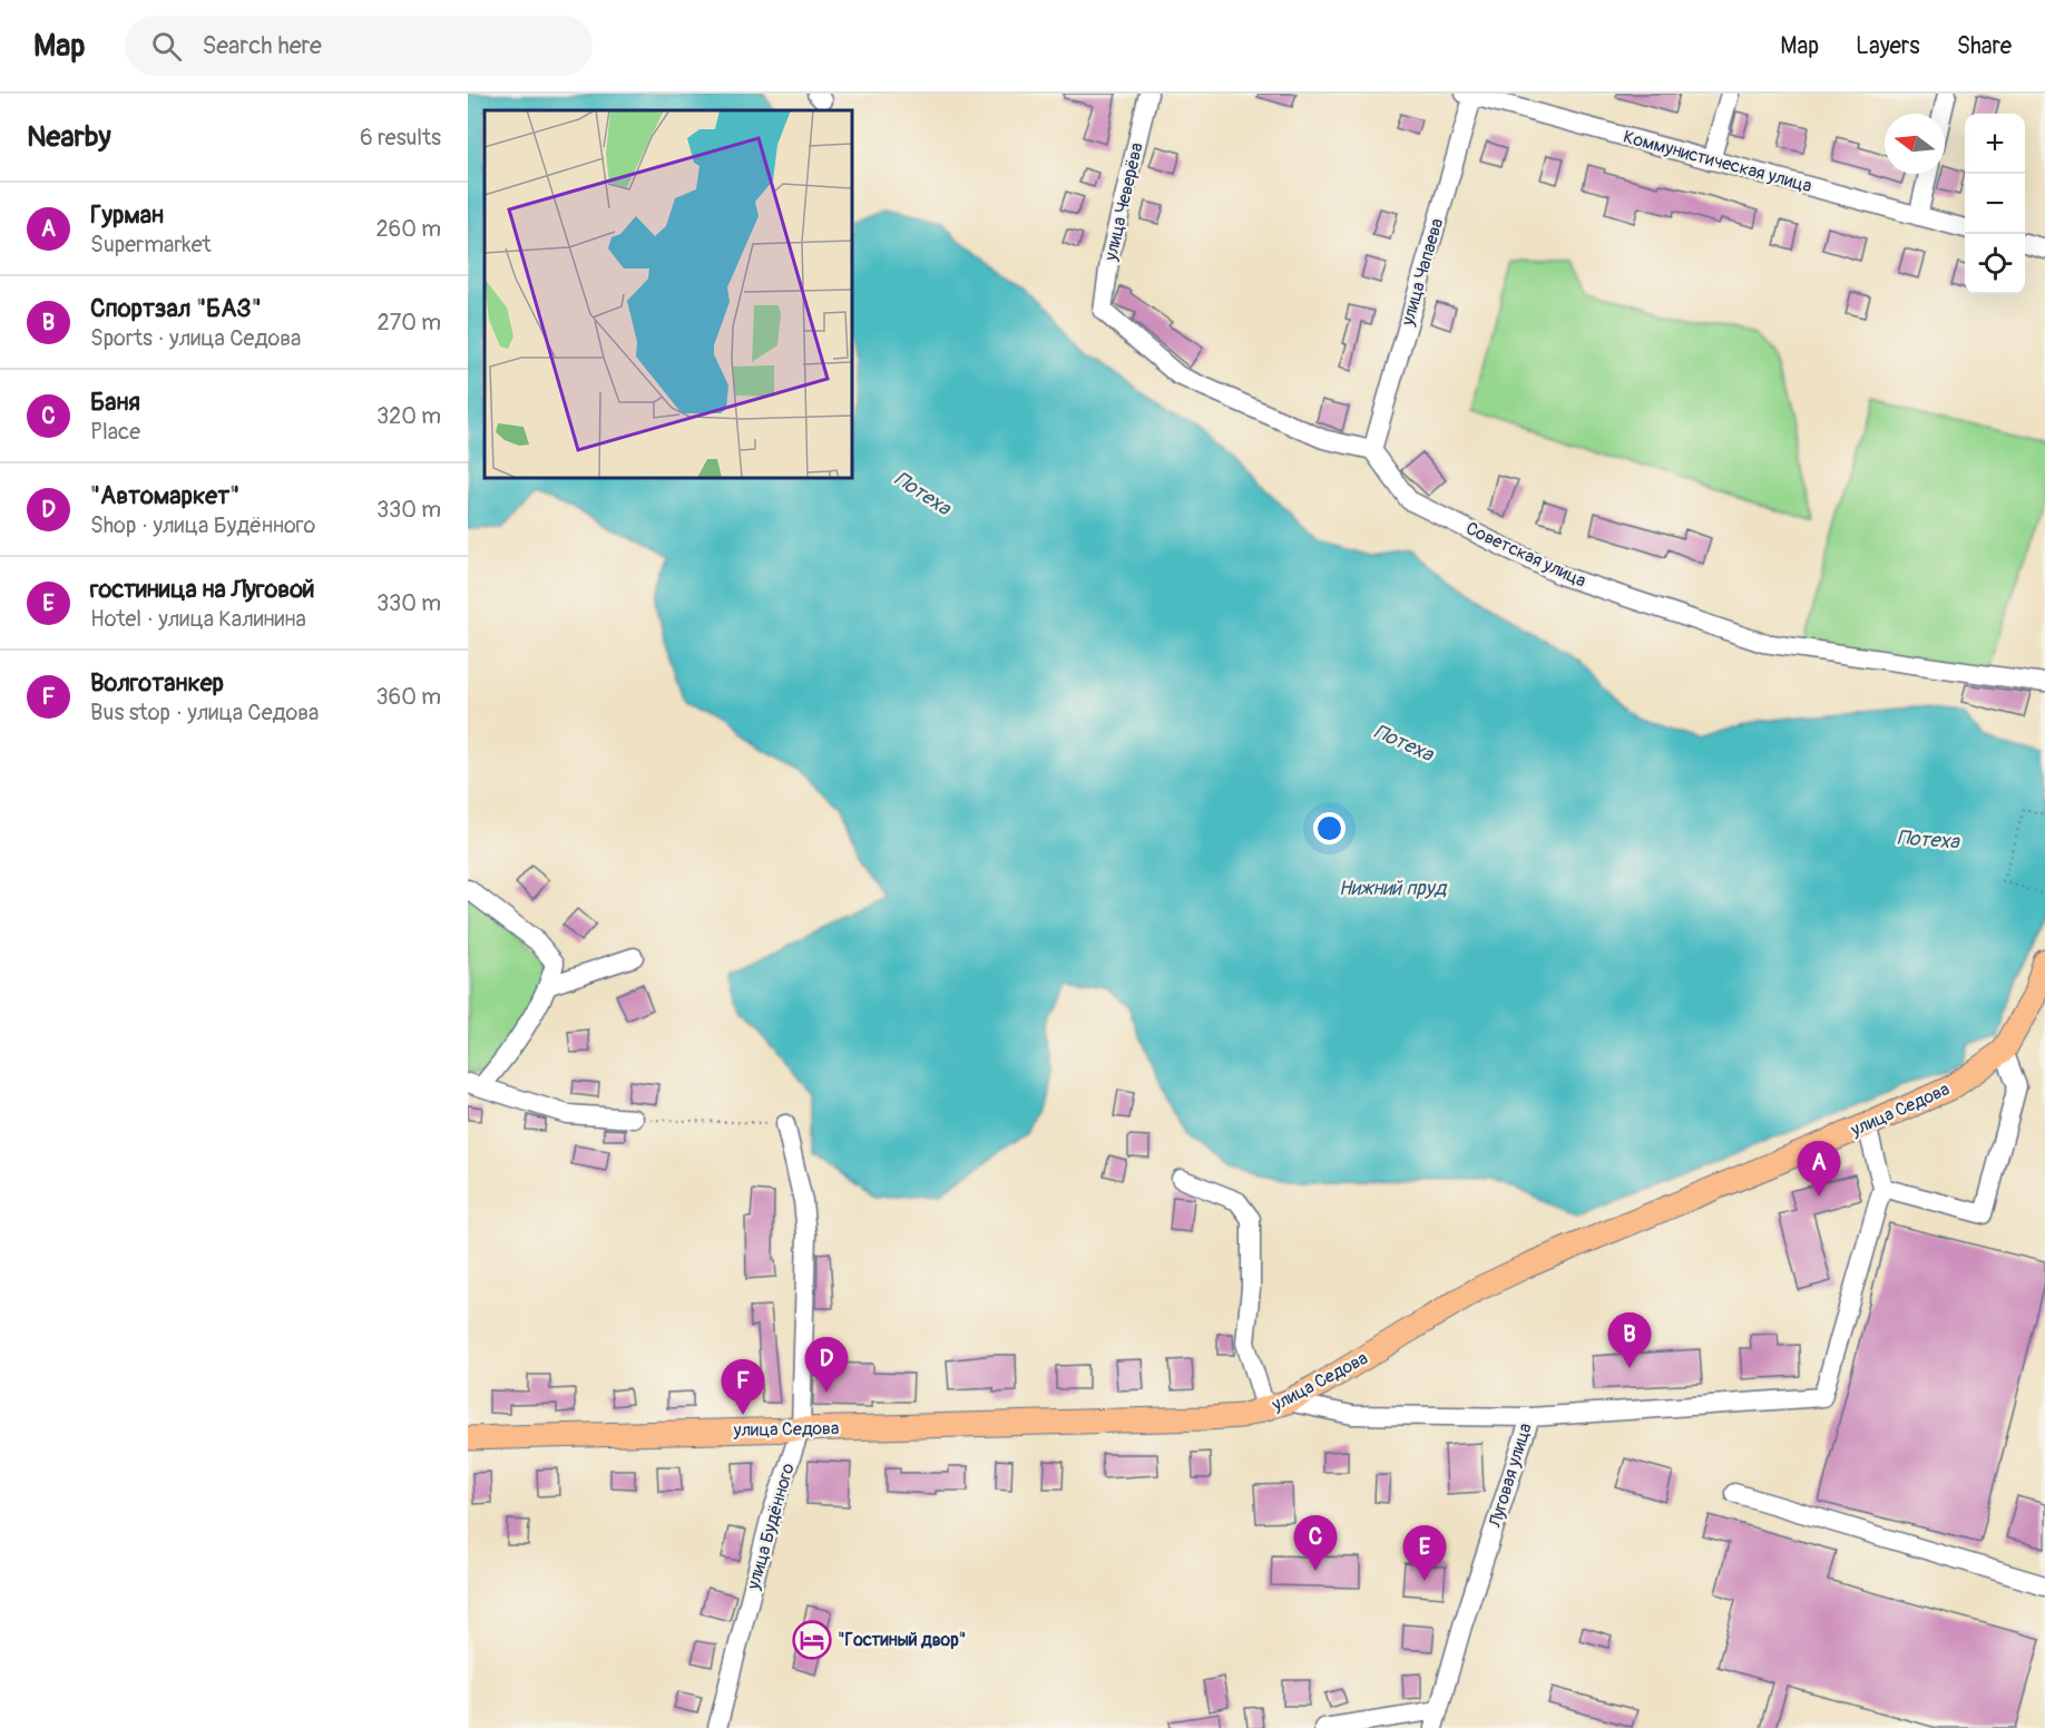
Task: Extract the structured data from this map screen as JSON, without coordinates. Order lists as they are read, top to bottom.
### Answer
{
  "streets": {
    "main road": ["улица Седова"],
    "street": [
      "Коммунистическая улица",
      "улица Чеверёва",
      "улица Чапаева",
      "Советская улица",
      "Луговая улица",
      "улица Будённого"
    ]
  },
  "crossings": [
    ["Коммунистическая улица", "улица Чапаева"],
    ["улица Чеверёва", "улица Чапаева"],
    ["улица Чеверёва", "Советская улица"],
    ["улица Чапаева", "Советская улица"],
    ["улица Седова", "Луговая улица"],
    ["улица Седова", "улица Будённого"]
  ],
  "water": ["Потеха", "Нижний пруд"],
  "places": {
    "hotel": ["\"Гостиный двор\""]
  },
  "north": "left",
  "page": {
    "header": "Map",
    "search": "Search here",
    "nav": ["Map", "Layers", "Share"],
    "heading": ["Nearby", "6 results"],
    "map_buttons": ["+", "−"],
    "list": [
      {
        "mark": "A",
        "name": "Гурман",
        "note": "Supermarket",
        "value": "260 m"
      },
      {
        "mark": "B",
        "name": "Спортзал \"БАЗ\"",
        "note": "Sports · улица Седова",
        "value": "270 m"
      },
      {
        "mark": "C",
        "name": "Баня",
        "note": "Place",
        "value": "320 m"
      },
      {
        "mark": "D",
        "name": "\"Автомаркет\"",
        "note": "Shop · улица Будённого",
        "value": "330 m"
      },
      {
        "mark": "E",
        "name": "гостиница на Луговой",
        "note": "Hotel · улица Калинина",
        "value": "330 m"
      },
      {
        "mark": "F",
        "name": "Волготанкер",
        "note": "Bus stop · улица Седова",
        "value": "360 m"
      }
    ],
    "pins": [
      "A",
      "B",
      "D",
      "F",
      "C",
      "E"
    ]
  }
}
